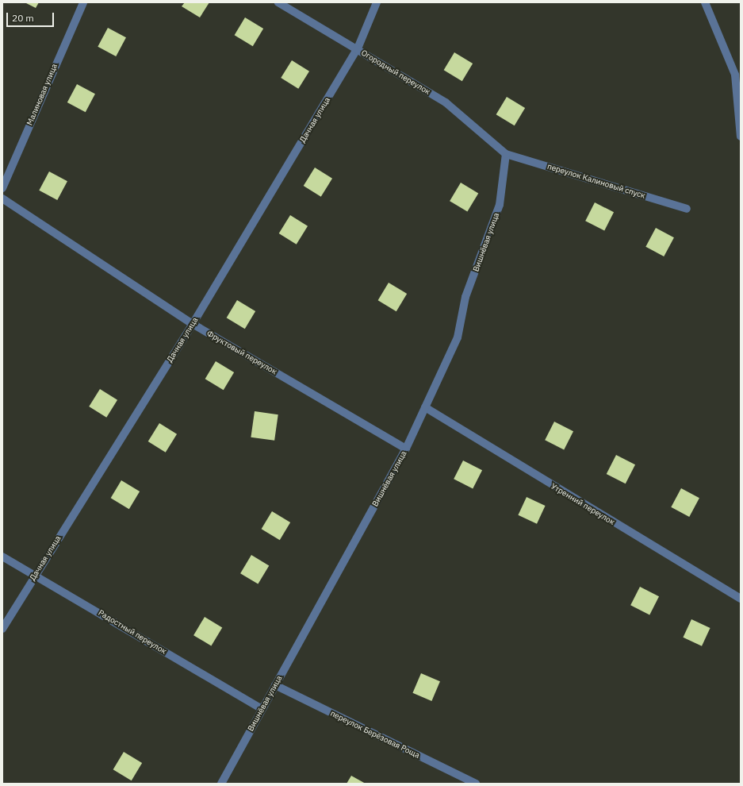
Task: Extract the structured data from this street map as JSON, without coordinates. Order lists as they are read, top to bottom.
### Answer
{
  "streets": {
    "street": [
      "Огородный переулок",
      "Малиновая улица",
      "Дачная улица",
      "переулок Калиновый спуск",
      "Вишнёвая улица",
      "Фруктовый переулок",
      "Утренний переулок",
      "Радостный переулок",
      "переулок Берёзовая Роща"
    ]
  },
  "crossings": [
    ["Огородный переулок", "Дачная улица"],
    ["Огородный переулок", "переулок Калиновый спуск"],
    ["Огородный переулок", "Вишнёвая улица"],
    ["Дачная улица", "Фруктовый переулок"],
    ["Дачная улица", "Радостный переулок"],
    ["переулок Калиновый спуск", "Вишнёвая улица"],
    ["Вишнёвая улица", "Фруктовый переулок"],
    ["Вишнёвая улица", "Утренний переулок"],
    ["Вишнёвая улица", "Радостный переулок"],
    ["Вишнёвая улица", "переулок Берёзовая Роща"]
  ],
  "scale_bar": "20 m"
}
